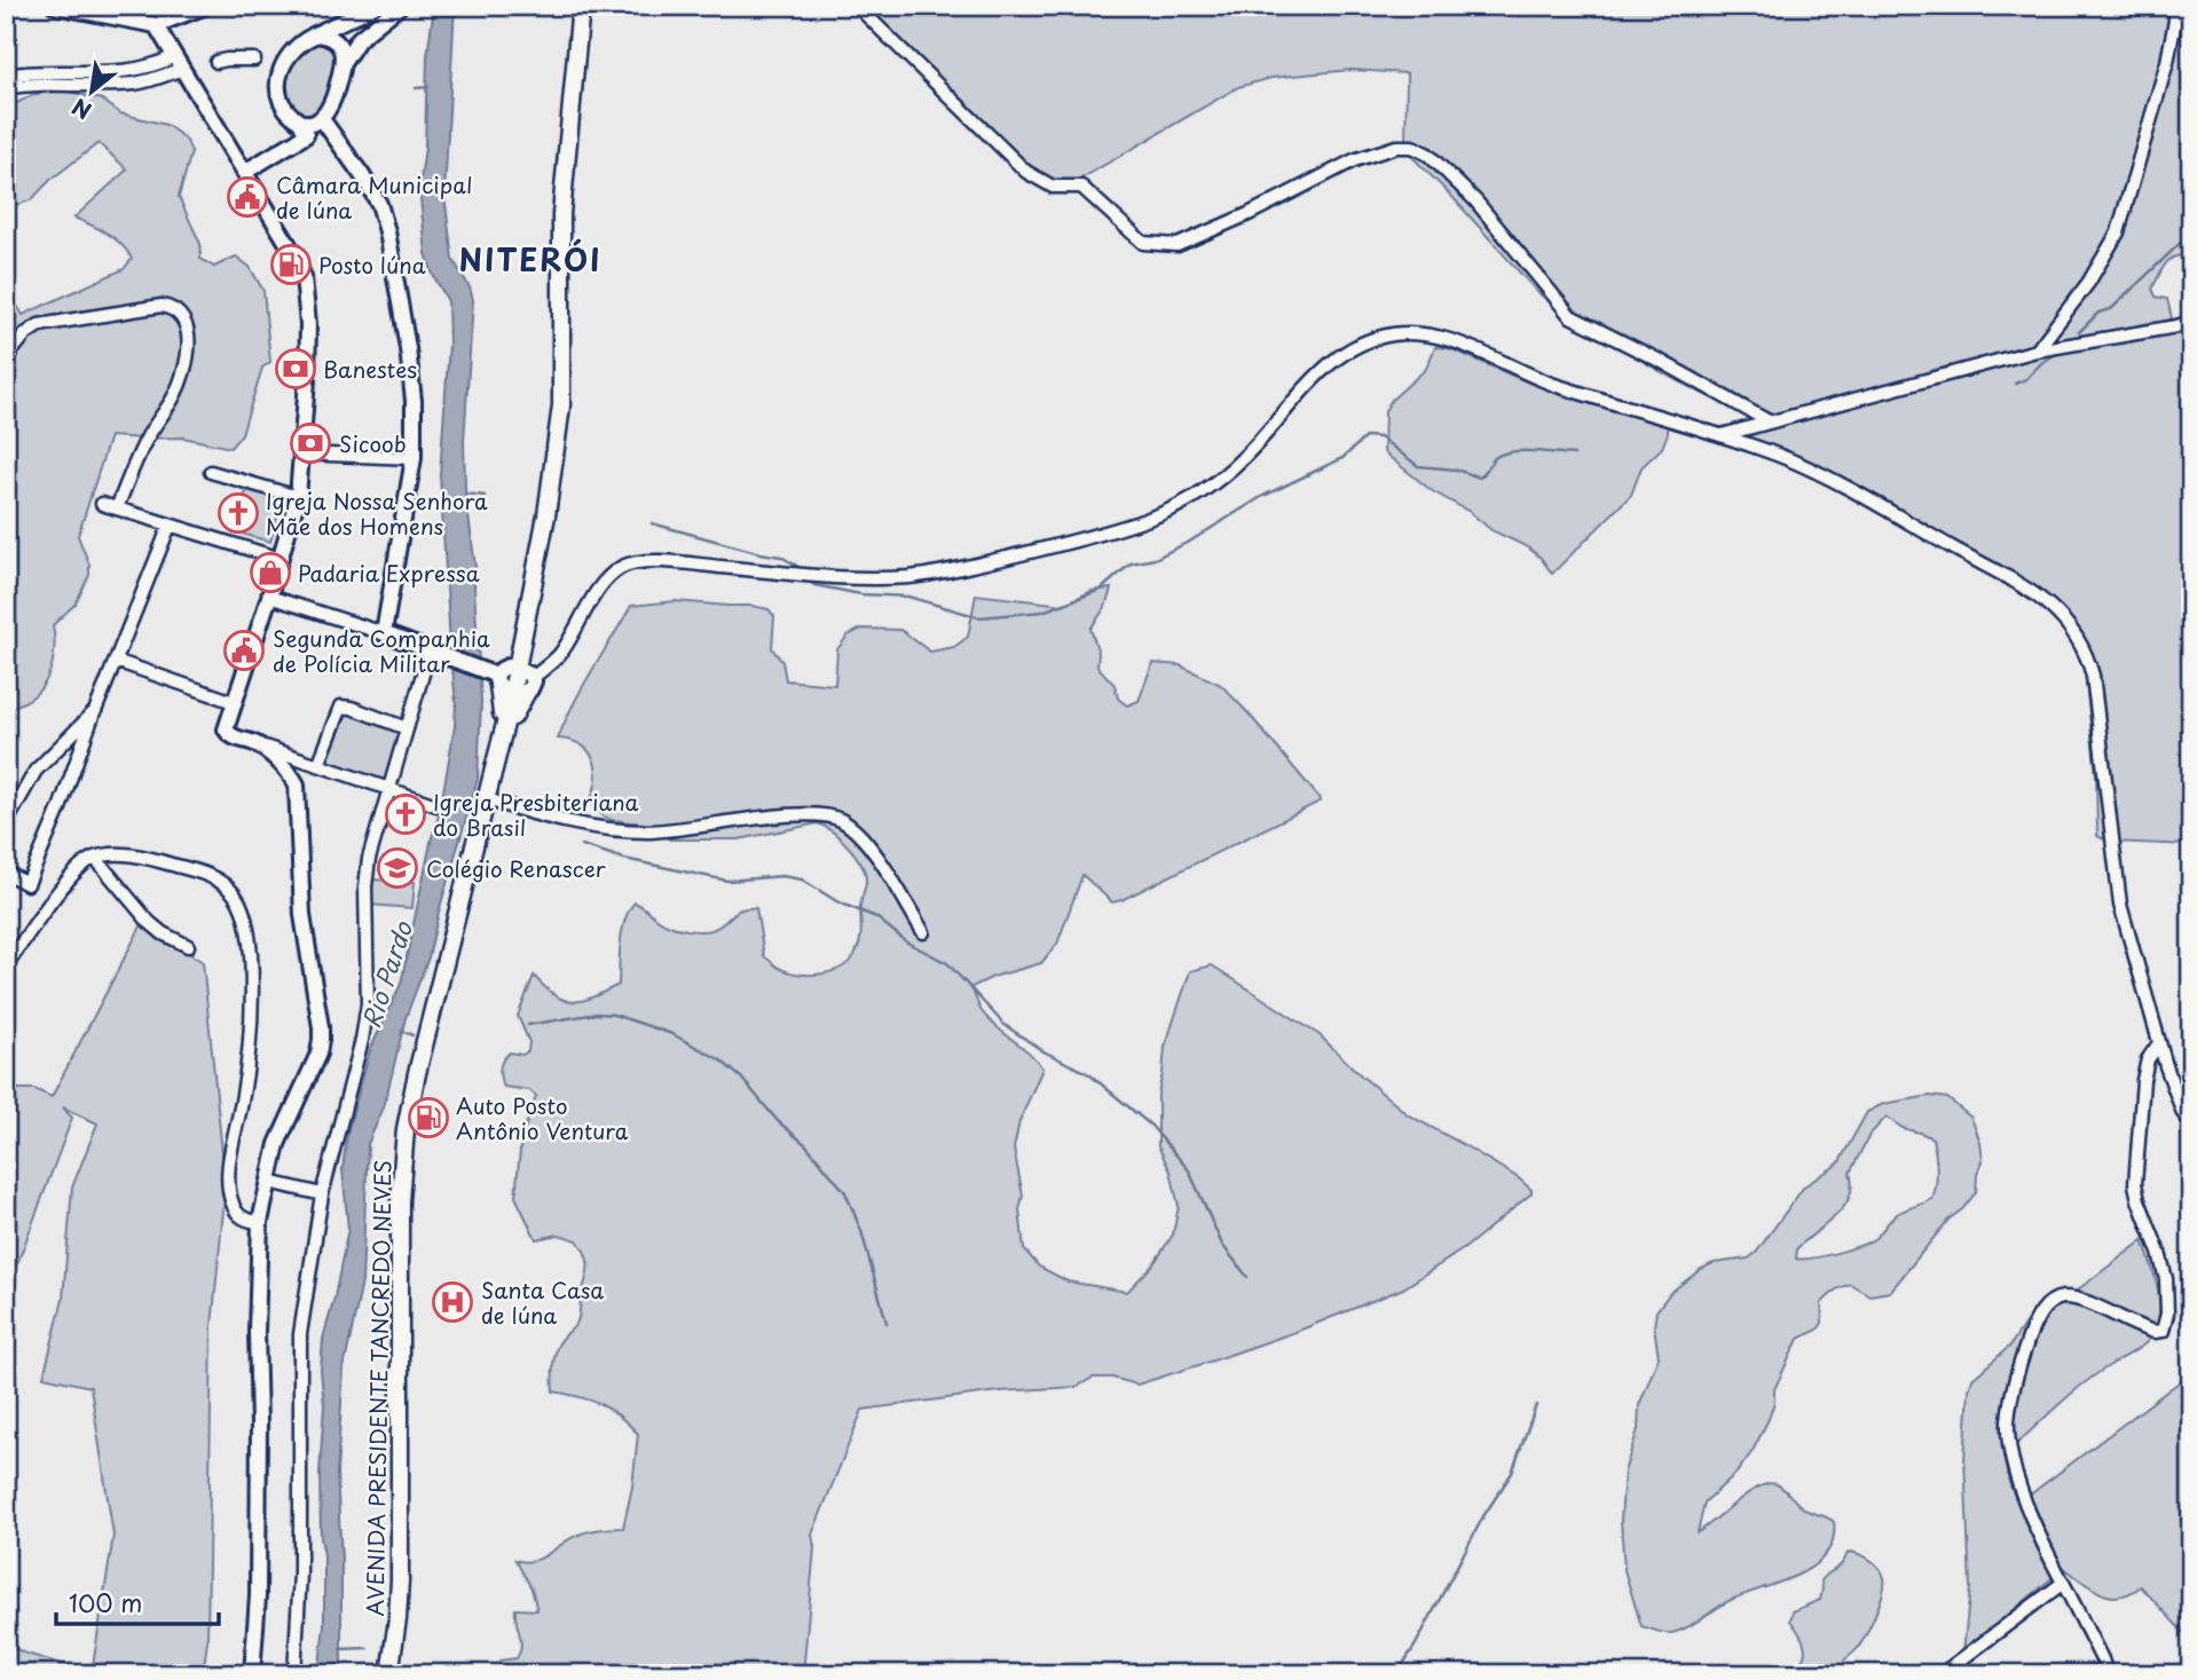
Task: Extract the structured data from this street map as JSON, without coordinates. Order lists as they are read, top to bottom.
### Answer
{
  "streets": {
    "main road": ["AVENIDA PRESIDENTE TANCREDO NEVES"]
  },
  "districts": ["NITERÓI"],
  "water": ["Rio Pardo"],
  "places": {
    "public building": ["Câmara Municipal de Iúna", "Segunda Companhia de Polícia Militar"],
    "fuel station": ["Posto Iúna", "Auto Posto Antônio Ventura"],
    "bank": ["Banestes", "Sicoob"],
    "church": ["Igreja Nossa Senhora Mãe dos Homens", "Igreja Presbiteriana do Brasil"],
    "shop": ["Padaria Expressa"],
    "school or university": ["Colégio Renascer"],
    "hospital": ["Santa Casa de Iúna"]
  },
  "scale_bar": "100 m",
  "north": "bottom left"
}
